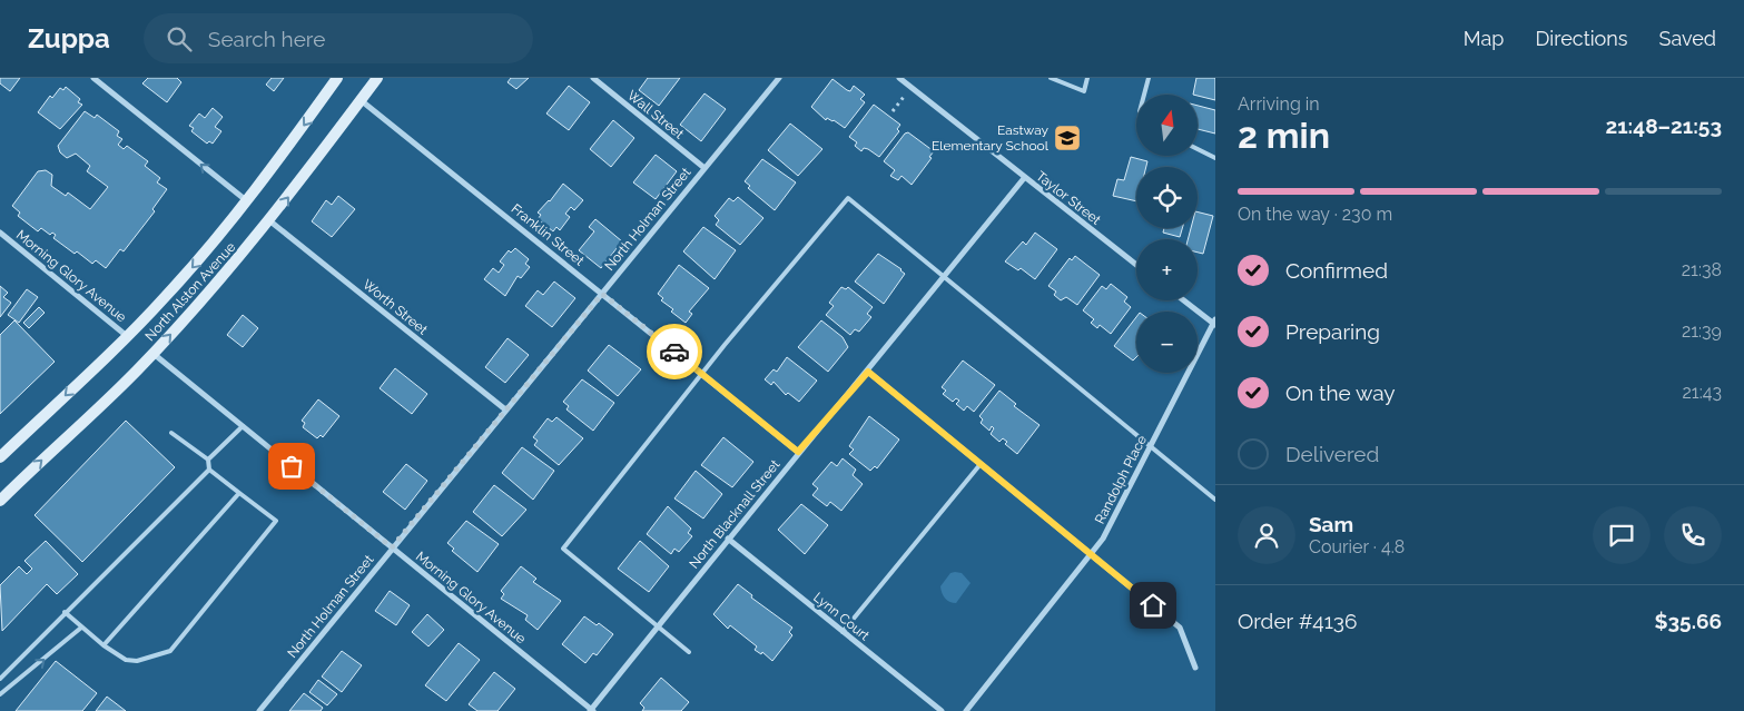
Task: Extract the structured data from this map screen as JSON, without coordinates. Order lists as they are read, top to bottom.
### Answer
{
  "streets": {
    "main road": ["North Alston Avenue"],
    "street": [
      "Wall Street",
      "Taylor Street",
      "North Holman Street",
      "Franklin Street",
      "Morning Glory Avenue",
      "Worth Street",
      "Randolph Place",
      "North Blacknall Street",
      "Lynn Court"
    ]
  },
  "crossings": [
    ["Wall Street", "North Holman Street"],
    ["Taylor Street", "North Blacknall Street"],
    ["North Holman Street", "Franklin Street"],
    ["North Holman Street", "Morning Glory Avenue"],
    ["North Holman Street", "Worth Street"],
    ["Franklin Street", "North Alston Avenue"],
    ["Franklin Street", "North Blacknall Street"],
    ["Morning Glory Avenue", "North Alston Avenue"],
    ["Morning Glory Avenue", "North Blacknall Street"],
    ["North Alston Avenue", "Worth Street"],
    ["North Blacknall Street", "Lynn Court"]
  ],
  "places": {
    "school or university": ["Eastway Elementary School"]
  },
  "north": "top",
  "page": {
    "header": "Zuppa",
    "search": "Search here",
    "nav": ["Map", "Directions", "Saved"],
    "heading": ["2 min", "Arriving in", "21:48–21:53"],
    "panel": [
      "Sam",
      "Courier · 4.8",
      "Order #4136",
      "$35.66"
    ],
    "map_buttons": ["+", "−"],
    "bar": "On the way · 230 m",
    "list": [
      ["Confirmed", "21:38"],
      ["Preparing", "21:39"],
      ["On the way", "21:43"],
      "Delivered"
    ]
  }
}
